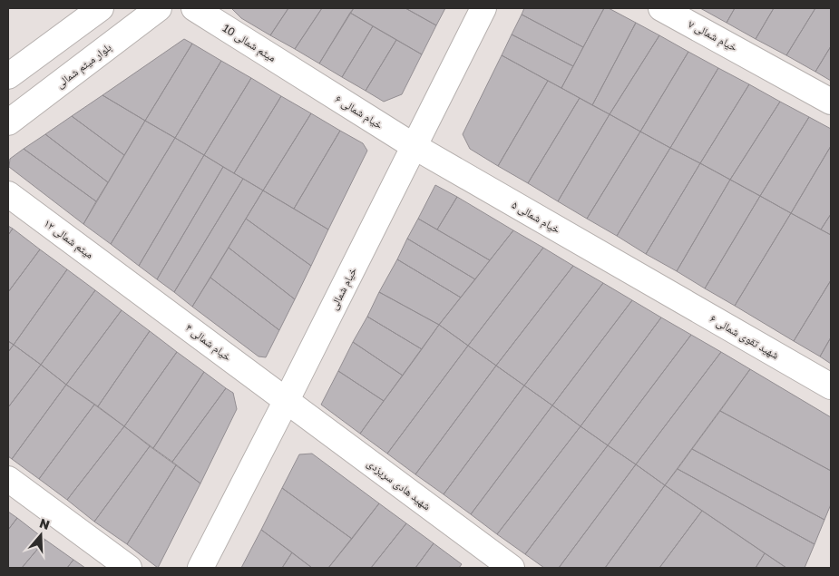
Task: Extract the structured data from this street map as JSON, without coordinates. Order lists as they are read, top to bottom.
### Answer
{
  "streets": {
    "street": [
      "خیام شمالی ۷",
      "میثم شمالی 10",
      "بلوار میثم شمالی",
      "خیام شمالی ۶",
      "خیام شمالی ۵",
      "میثم شمالی ۱۲",
      "خیام شمالی",
      "شهید تقوی شمالی ۶",
      "خیام شمالی ۴",
      "شهید هادی سریزدی"
    ]
  },
  "crossings": [
    ["میثم شمالی 10", "خیام شمالی ۶"],
    ["خیام شمالی ۶", "خیام شمالی ۵"],
    ["خیام شمالی ۶", "خیام شمالی"],
    ["خیام شمالی ۵", "خیام شمالی"],
    ["خیام شمالی ۵", "شهید تقوی شمالی ۶"],
    ["میثم شمالی ۱۲", "خیام شمالی ۴"],
    ["خیام شمالی", "خیام شمالی ۴"],
    ["خیام شمالی", "شهید هادی سریزدی"],
    ["خیام شمالی ۴", "شهید هادی سریزدی"]
  ],
  "north": "top"
}
